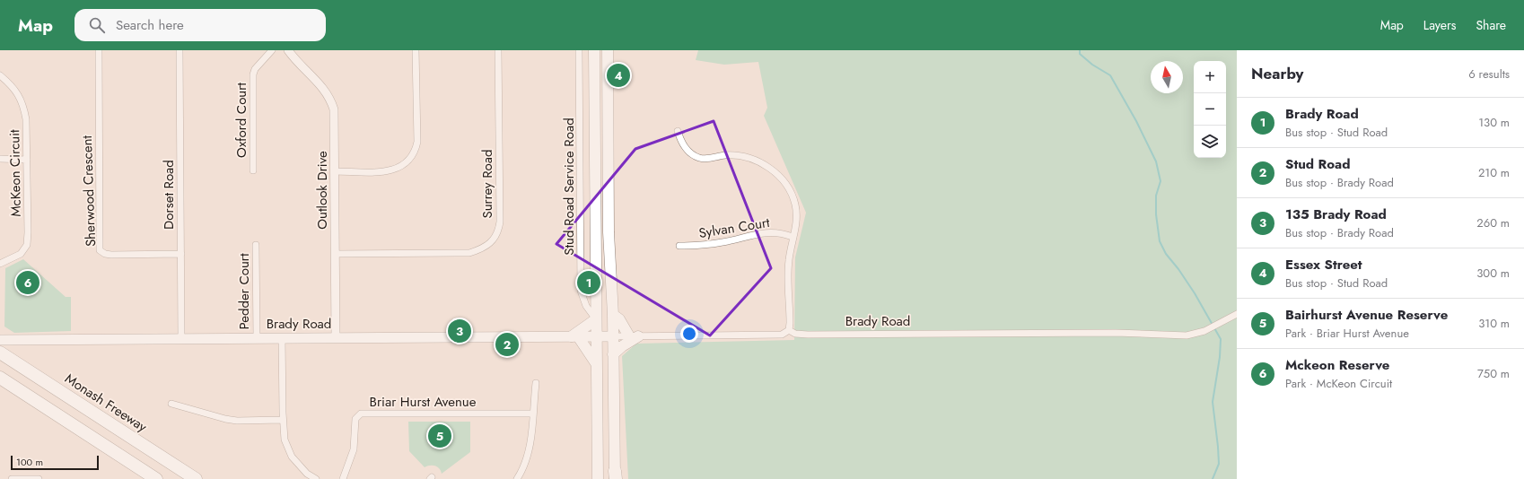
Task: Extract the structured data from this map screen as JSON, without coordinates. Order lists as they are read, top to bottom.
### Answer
{
  "streets": {
    "highway": ["Monash Freeway"],
    "main road": ["Brady Road"],
    "street": [
      "Oxford Court",
      "McKeon Circuit",
      "Surrey Road",
      "Stud Road Service Road",
      "Outlook Drive",
      "Sherwood Crescent",
      "Dorset Road",
      "Sylvan Court",
      "Pedder Court",
      "Briar Hurst Avenue"
    ]
  },
  "crossings": [
    ["Surrey Road", "Outlook Drive"],
    ["Outlook Drive", "Brady Road"],
    ["Sherwood Crescent", "Dorset Road"],
    ["Dorset Road", "Brady Road"],
    ["Pedder Court", "Brady Road"]
  ],
  "scale_bar": "100 m",
  "north": "top",
  "page": {
    "header": "Map",
    "search": "Search here",
    "nav": ["Map", "Layers", "Share"],
    "heading": ["Nearby", "6 results"],
    "map_buttons": ["+", "−"],
    "pins": [
      "4",
      "1",
      "6",
      "3",
      "2",
      "5"
    ],
    "list": [
      {
        "mark": "1",
        "name": "Brady Road",
        "note": "Bus stop · Stud Road",
        "value": "130 m"
      },
      {
        "mark": "2",
        "name": "Stud Road",
        "note": "Bus stop · Brady Road",
        "value": "210 m"
      },
      {
        "mark": "3",
        "name": "135 Brady Road",
        "note": "Bus stop · Brady Road",
        "value": "260 m"
      },
      {
        "mark": "4",
        "name": "Essex Street",
        "note": "Bus stop · Stud Road",
        "value": "300 m"
      },
      {
        "mark": "5",
        "name": "Bairhurst Avenue Reserve",
        "note": "Park · Briar Hurst Avenue",
        "value": "310 m"
      },
      {
        "mark": "6",
        "name": "Mckeon Reserve",
        "note": "Park · McKeon Circuit",
        "value": "750 m"
      }
    ],
    "scale": "100 m"
  }
}
